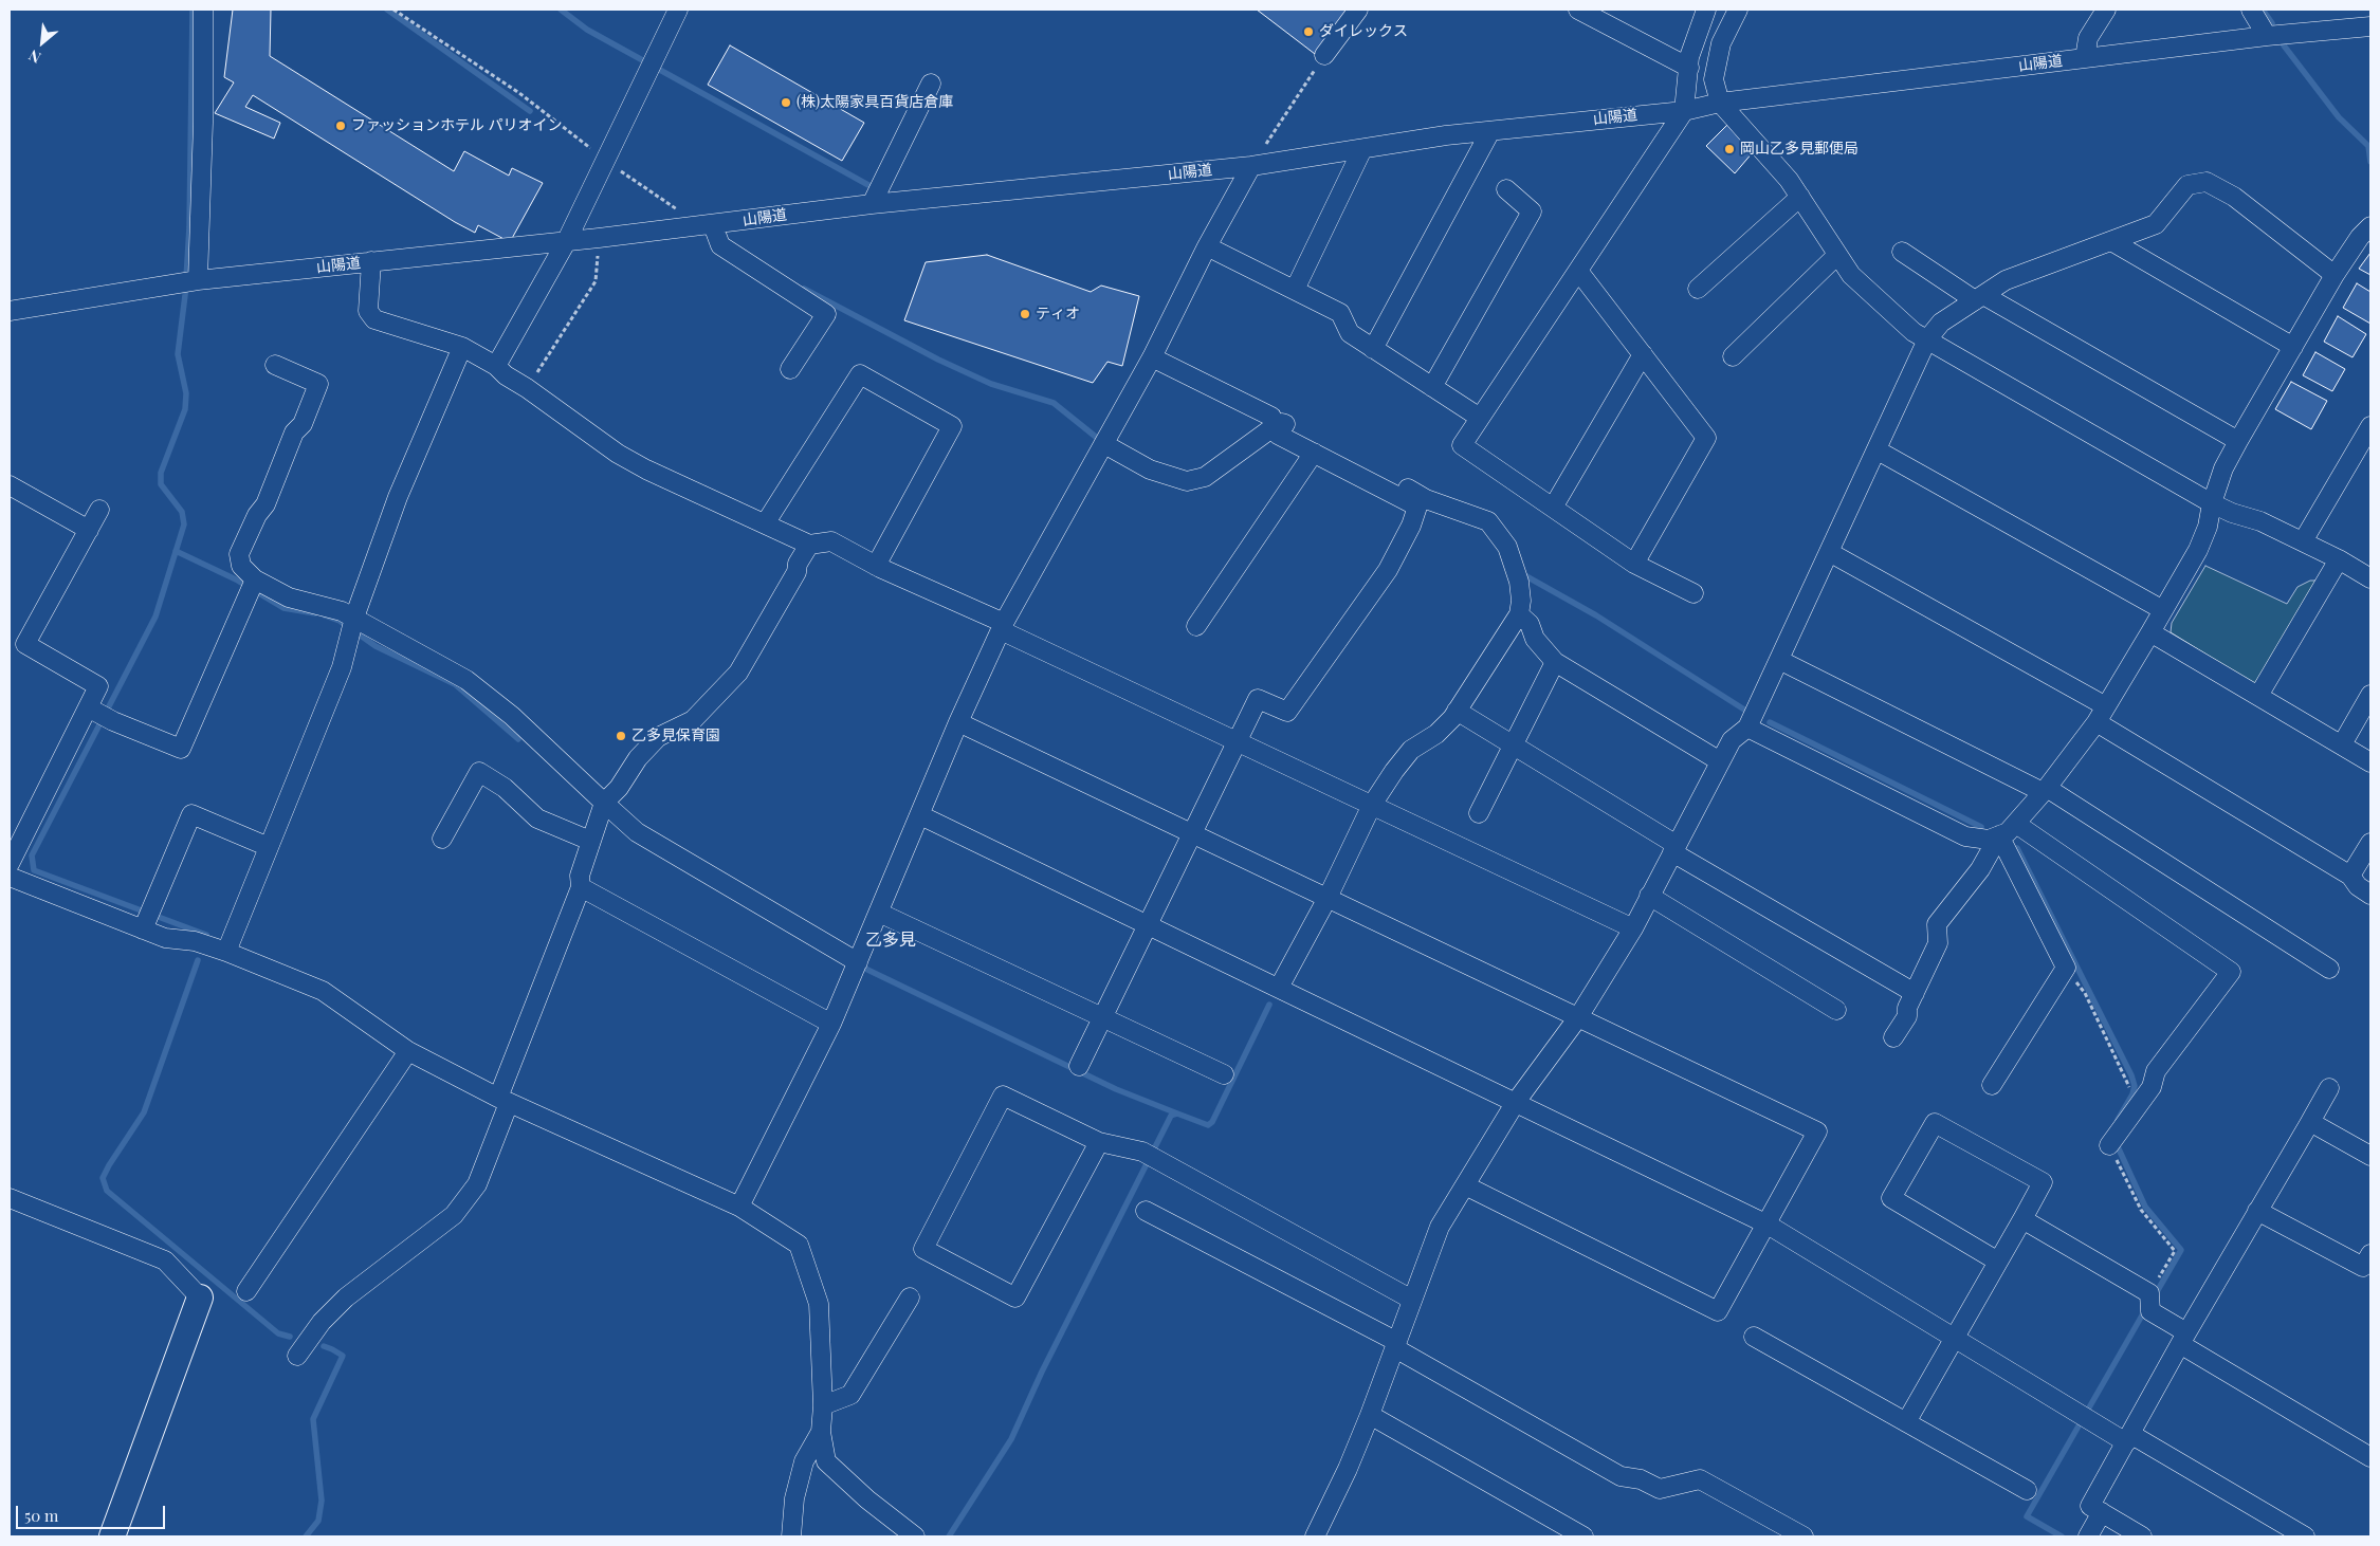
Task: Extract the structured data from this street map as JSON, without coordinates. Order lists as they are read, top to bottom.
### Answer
{
  "streets": {
    "street": ["山陽道"]
  },
  "districts": ["乙多見"],
  "places": [
    "ダイレックス",
    "(株)太陽家具百貨店倉庫",
    "ファッションホテル パリオイン",
    "岡山乙多見郵便局",
    "ティオ",
    "乙多見保育園"
  ],
  "scale_bar": "50 m",
  "north": "bottom left"
}
